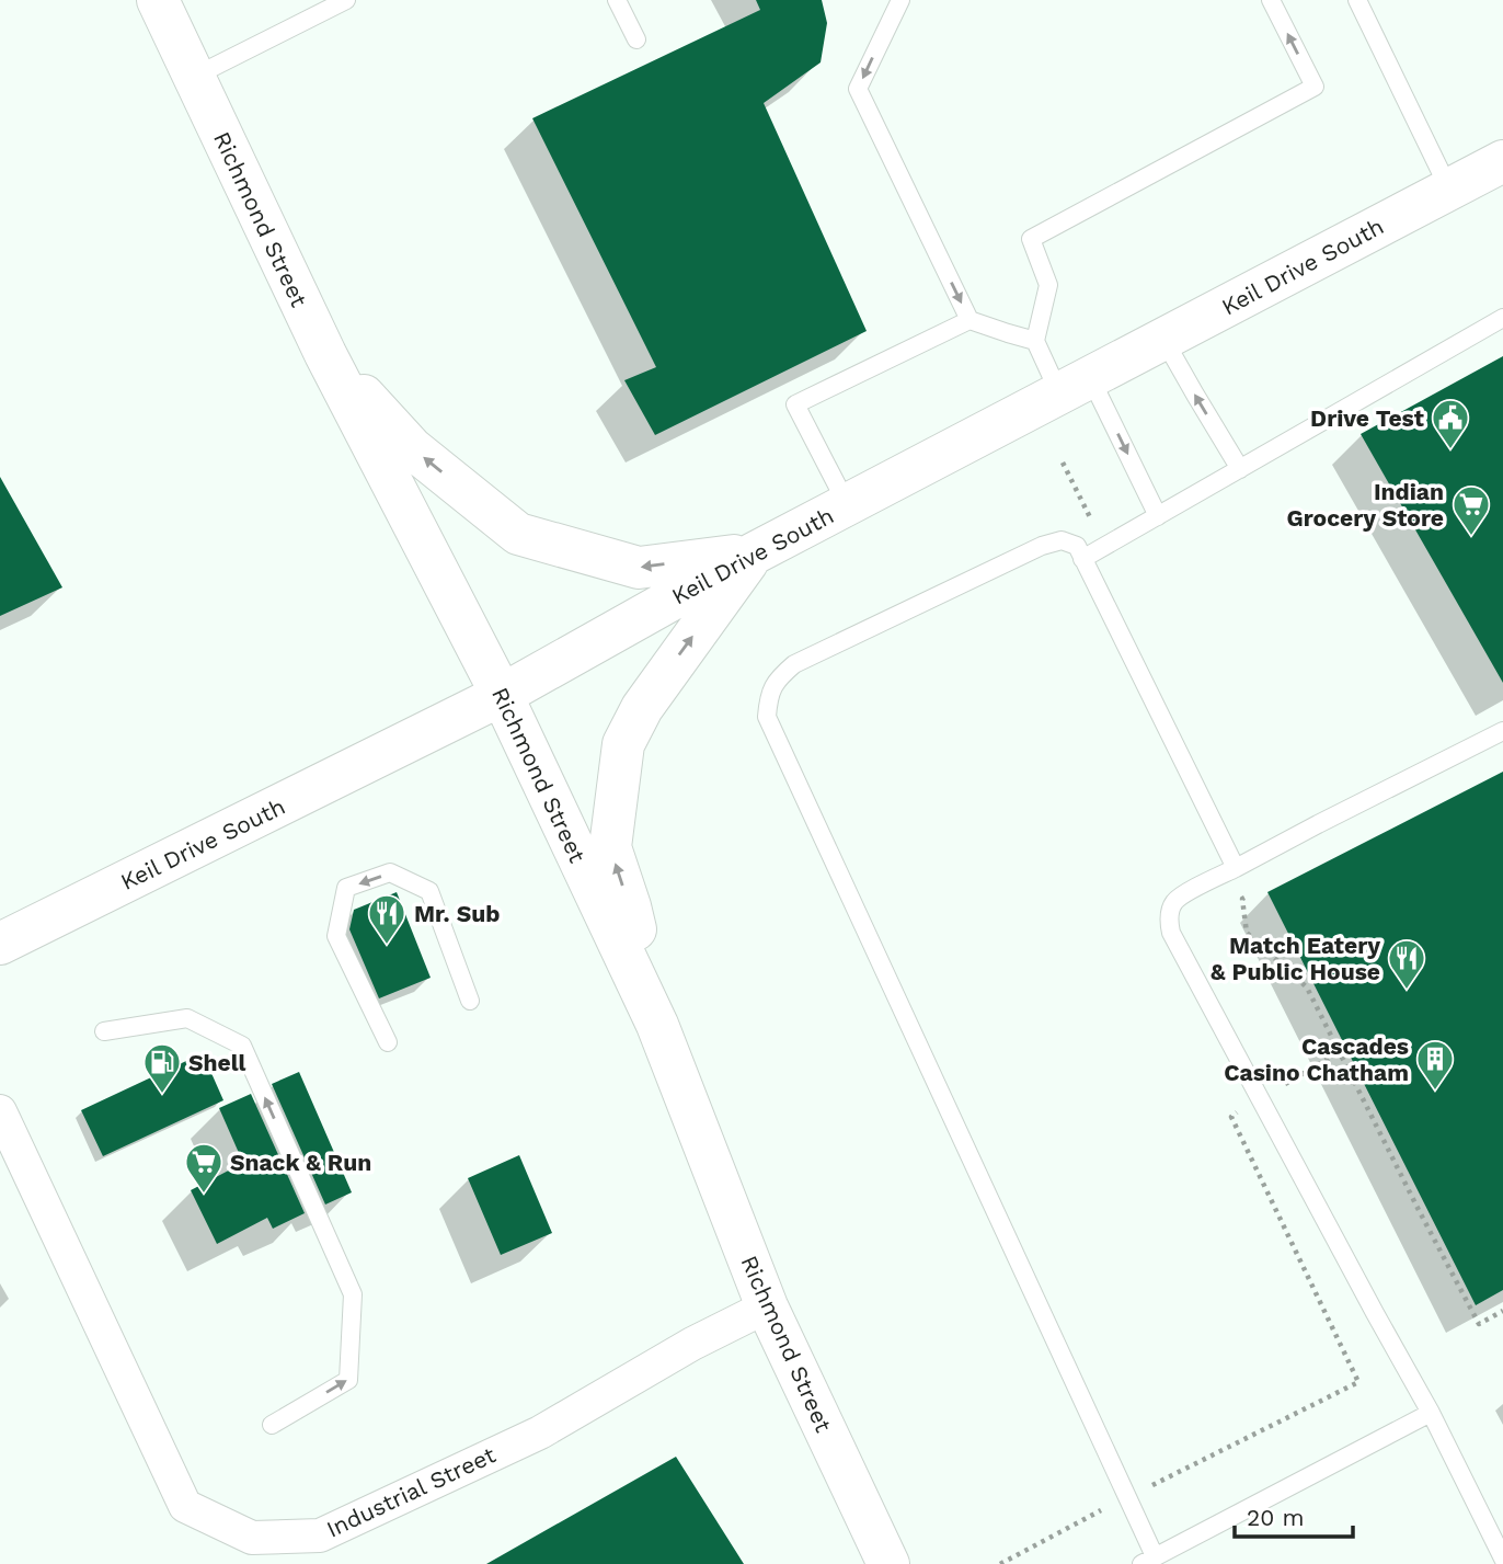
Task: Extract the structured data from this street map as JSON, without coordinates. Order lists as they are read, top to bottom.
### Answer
{
  "streets": {
    "main road": ["Richmond Street", "Keil Drive South"],
    "street": ["Industrial Street"]
  },
  "crossings": [
    ["Richmond Street", "Keil Drive South"],
    ["Richmond Street", "Industrial Street"]
  ],
  "places": {
    "public building": ["Drive Test"],
    "supermarket": ["Indian Grocery Store", "Snack & Run"],
    "restaurant": ["Mr. Sub", "Match Eatery & Public House"],
    "building": ["Cascades Casino Chatham"],
    "fuel station": ["Shell"]
  },
  "scale_bar": "20 m"
}
